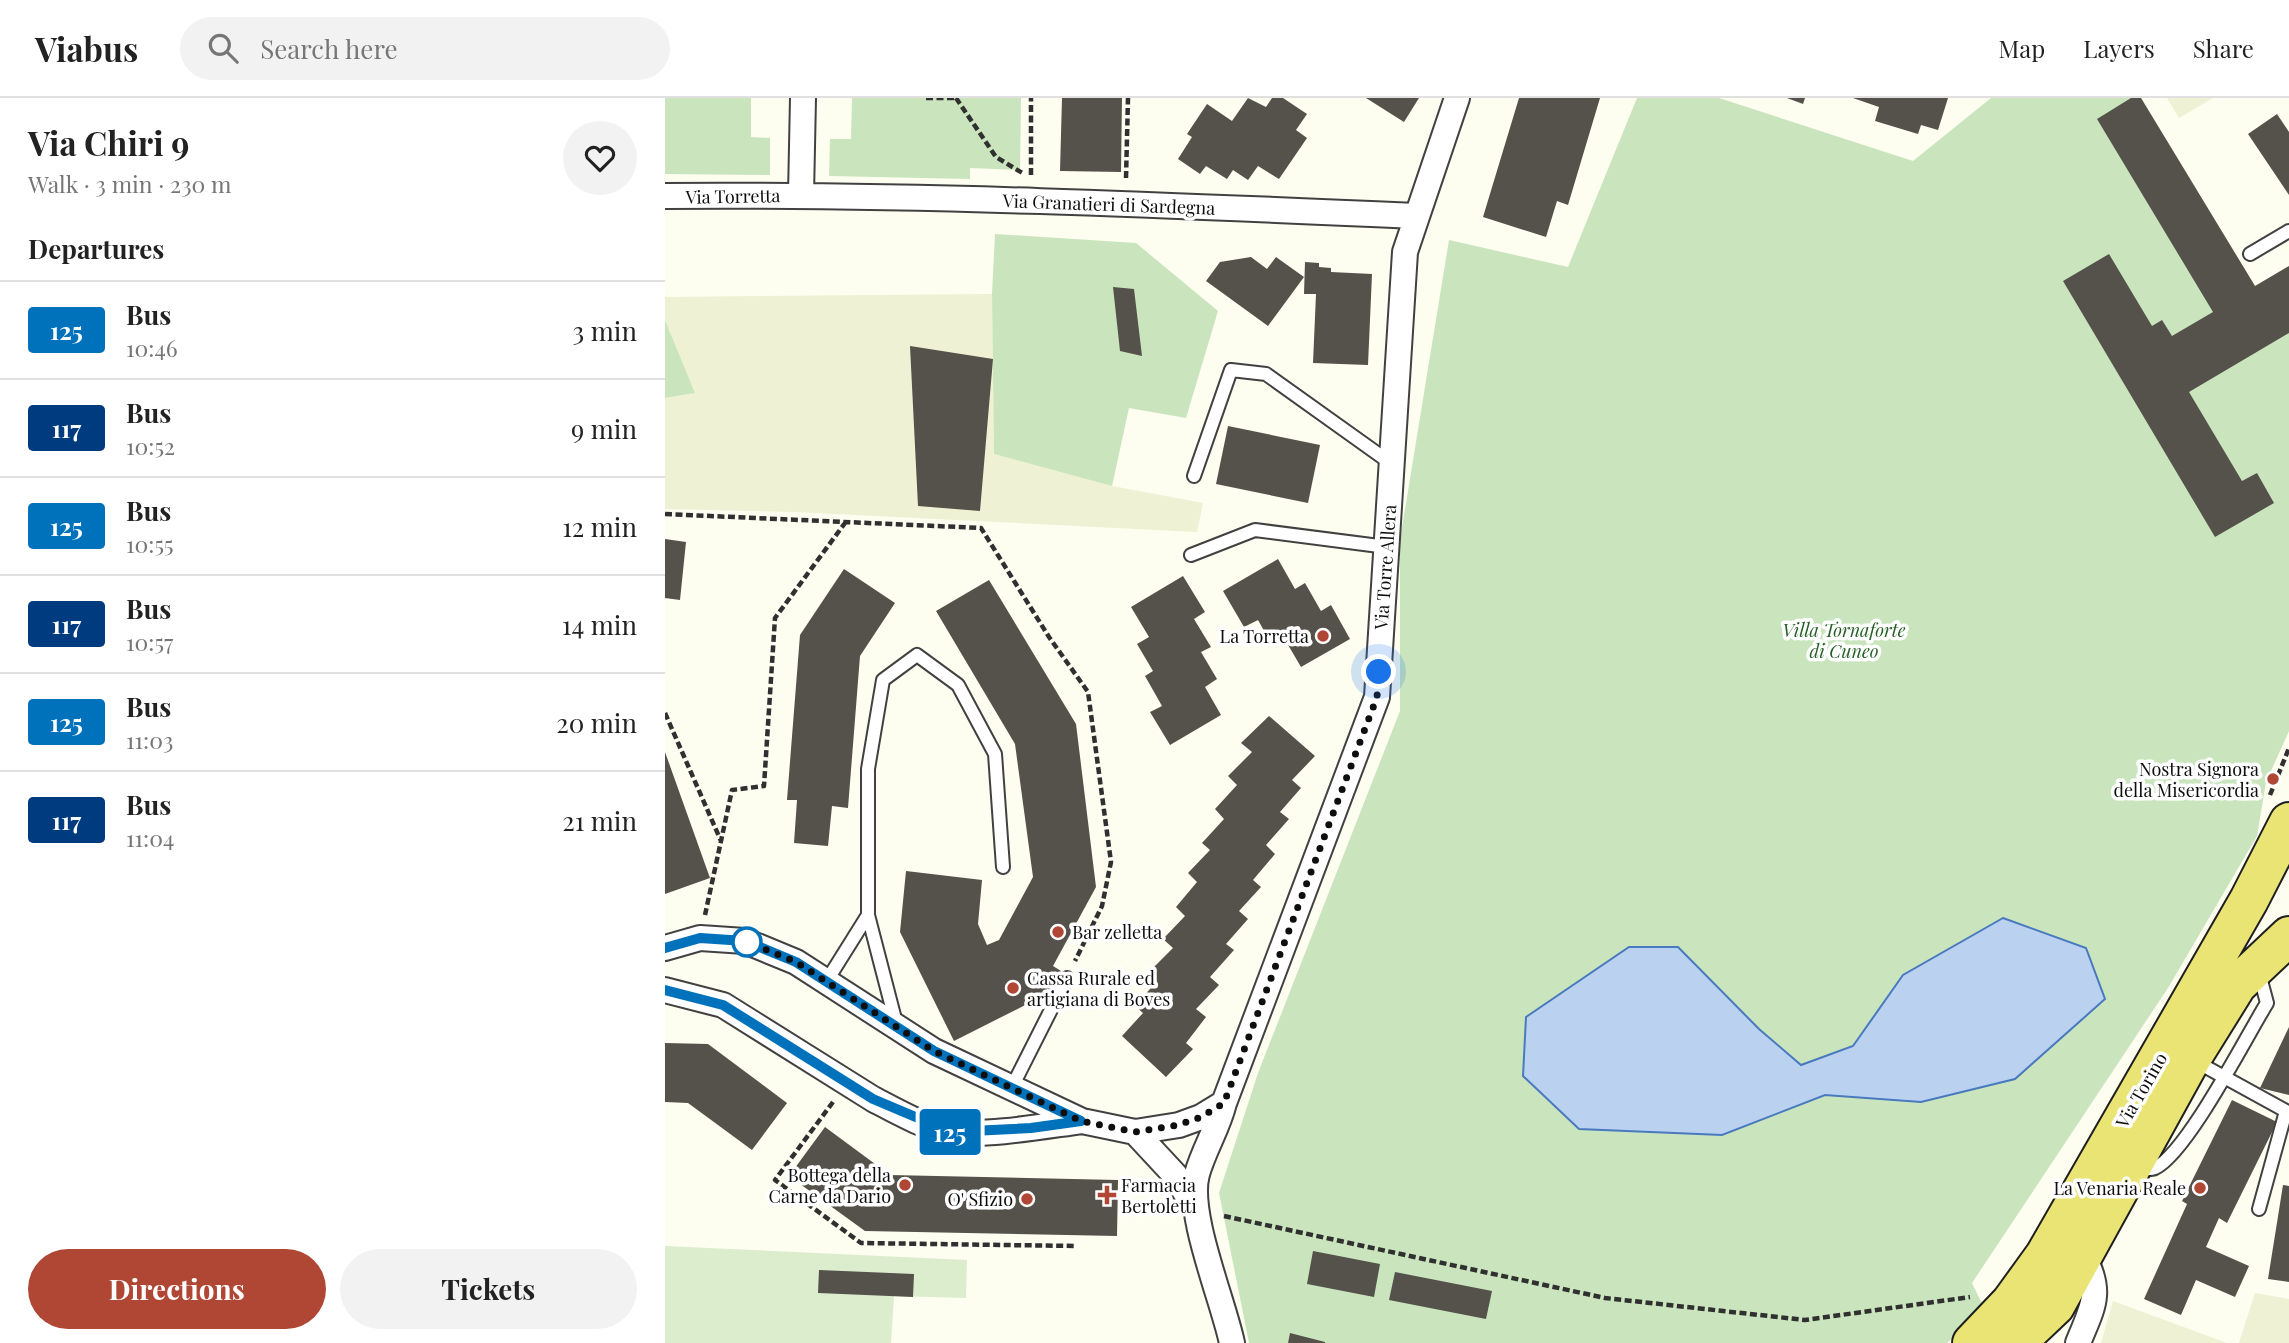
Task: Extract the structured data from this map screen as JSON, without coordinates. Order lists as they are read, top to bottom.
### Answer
{
  "streets": {
    "main road": ["Via Torino"],
    "street": ["Via Torretta", "Via Granatieri di Sardegna", "Via Torre Allera"]
  },
  "crossings": [
    ["Via Torretta", "Via Granatieri di Sardegna"],
    ["Via Granatieri di Sardegna", "Via Torre Allera"]
  ],
  "parks": ["Villa Tornaforte di Cuneo"],
  "places": {
    "other": [
      "La Torretta",
      "Nostra Signora della Misericordia",
      "Bar zelletta",
      "Cassa Rurale ed artigiana di Boves",
      "Bottega della Carne da Dario",
      "La Venaria Reale",
      "O' Sfizio"
    ],
    "health": ["Farmacia Bertoletti"]
  },
  "lines": ["bus line 125"],
  "page": {
    "header": "Viabus",
    "search": "Search here",
    "nav": ["Map", "Layers", "Share"],
    "heading": [
      ["Via Chiri 9", "Walk · 3 min · 230 m"],
      "Departures"
    ],
    "on_map": "125",
    "list": [
      {
        "mark": "125",
        "name": "Bus",
        "note": "10:46",
        "value": "3 min"
      },
      {
        "mark": "117",
        "name": "Bus",
        "note": "10:52",
        "value": "9 min"
      },
      {
        "mark": "125",
        "name": "Bus",
        "note": "10:55",
        "value": "12 min"
      },
      {
        "mark": "117",
        "name": "Bus",
        "note": "10:57",
        "value": "14 min"
      },
      {
        "mark": "125",
        "name": "Bus",
        "note": "11:03",
        "value": "20 min"
      },
      {
        "mark": "117",
        "name": "Bus",
        "note": "11:04",
        "value": "21 min"
      }
    ],
    "buttons": ["Directions", "Tickets"]
  }
}
